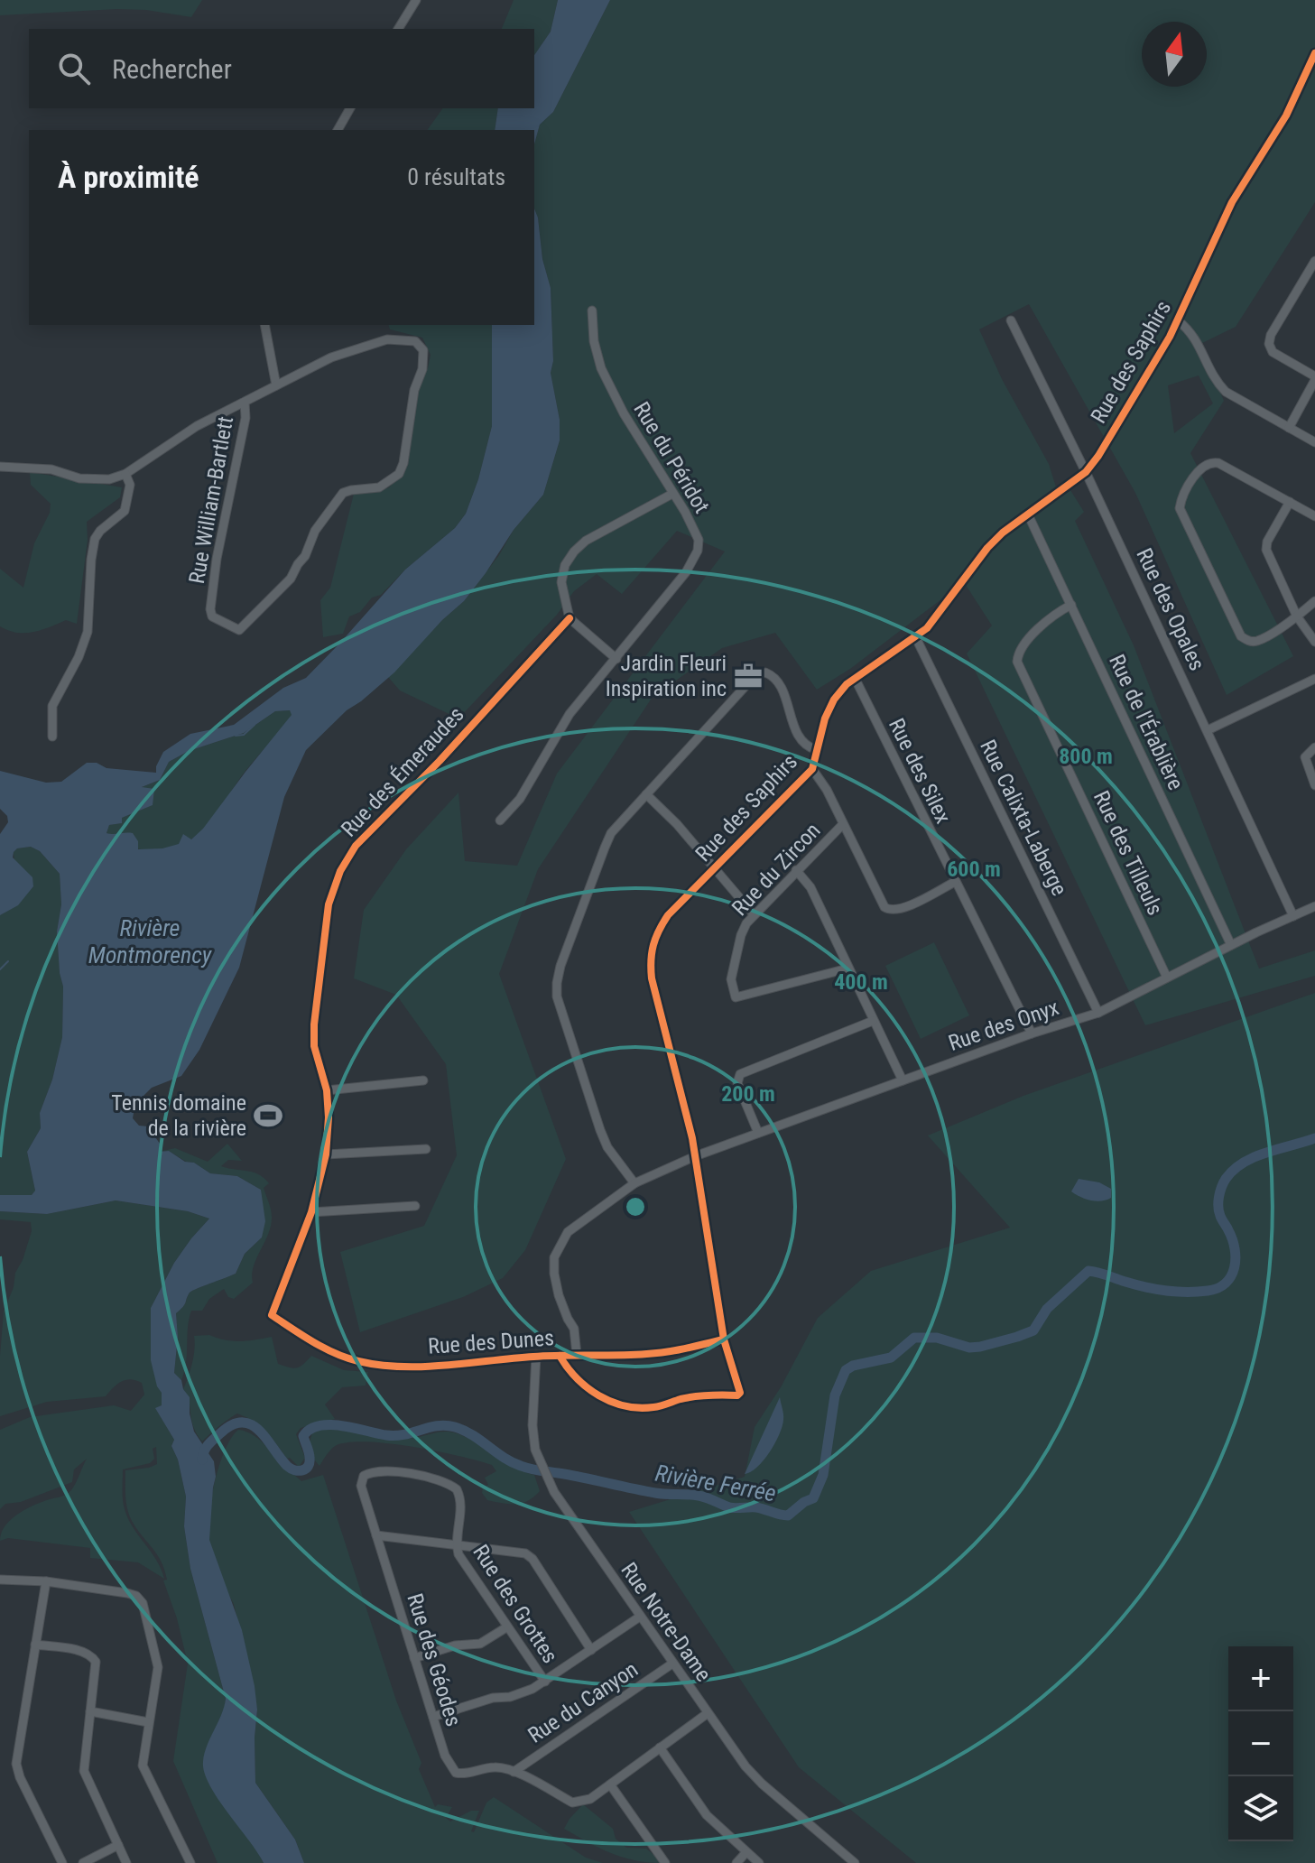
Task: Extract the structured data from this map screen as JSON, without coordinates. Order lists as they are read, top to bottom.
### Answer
{
  "streets": {
    "street": [
      "Rue des Saphirs",
      "Rue du Péridot",
      "Rue William-Bartlett",
      "Rue des Opales",
      "Rue de l'Érablière",
      "Rue des Silex",
      "Rue des Émeraudes",
      "Rue Calixta-Laberge",
      "Rue des Tilleuls",
      "Rue du Zircon",
      "Rue des Onyx",
      "Rue des Dunes",
      "Rue des Grottes",
      "Rue Notre-Dame",
      "Rue des Géodes",
      "Rue du Canyon"
    ]
  },
  "crossings": [
    ["Rue des Saphirs", "Rue des Opales"],
    ["Rue des Saphirs", "Rue de l'Érablière"],
    ["Rue des Saphirs", "Rue des Silex"],
    ["Rue des Saphirs", "Rue Calixta-Laberge"],
    ["Rue des Saphirs", "Rue des Onyx"],
    ["Rue des Saphirs", "Rue des Dunes"],
    ["Rue des Opales", "Rue des Onyx"],
    ["Rue de l'Érablière", "Rue des Tilleuls"],
    ["Rue de l'Érablière", "Rue des Onyx"],
    ["Rue des Silex", "Rue des Onyx"],
    ["Rue des Émeraudes", "Rue des Dunes"],
    ["Rue Calixta-Laberge", "Rue des Onyx"],
    ["Rue des Tilleuls", "Rue des Onyx"],
    ["Rue des Onyx", "Rue des Dunes"],
    ["Rue des Dunes", "Rue Notre-Dame"],
    ["Rue des Grottes", "Rue des Géodes"],
    ["Rue Notre-Dame", "Rue des Géodes"],
    ["Rue Notre-Dame", "Rue du Canyon"],
    ["Rue des Géodes", "Rue du Canyon"]
  ],
  "water": ["Rivière Montmorency", "Rivière Ferrée"],
  "places": {
    "office": ["Jardin Fleuri Inspiration inc"],
    "sports": ["Tennis domaine de la rivière"]
  },
  "north": "top",
  "page": {
    "search": "Rechercher",
    "heading": ["À proximité", "0 résultats"],
    "map_buttons": ["+", "−"]
  },
  "rings": [
    "800 m",
    "600 m",
    "400 m",
    "200 m"
  ]
}
